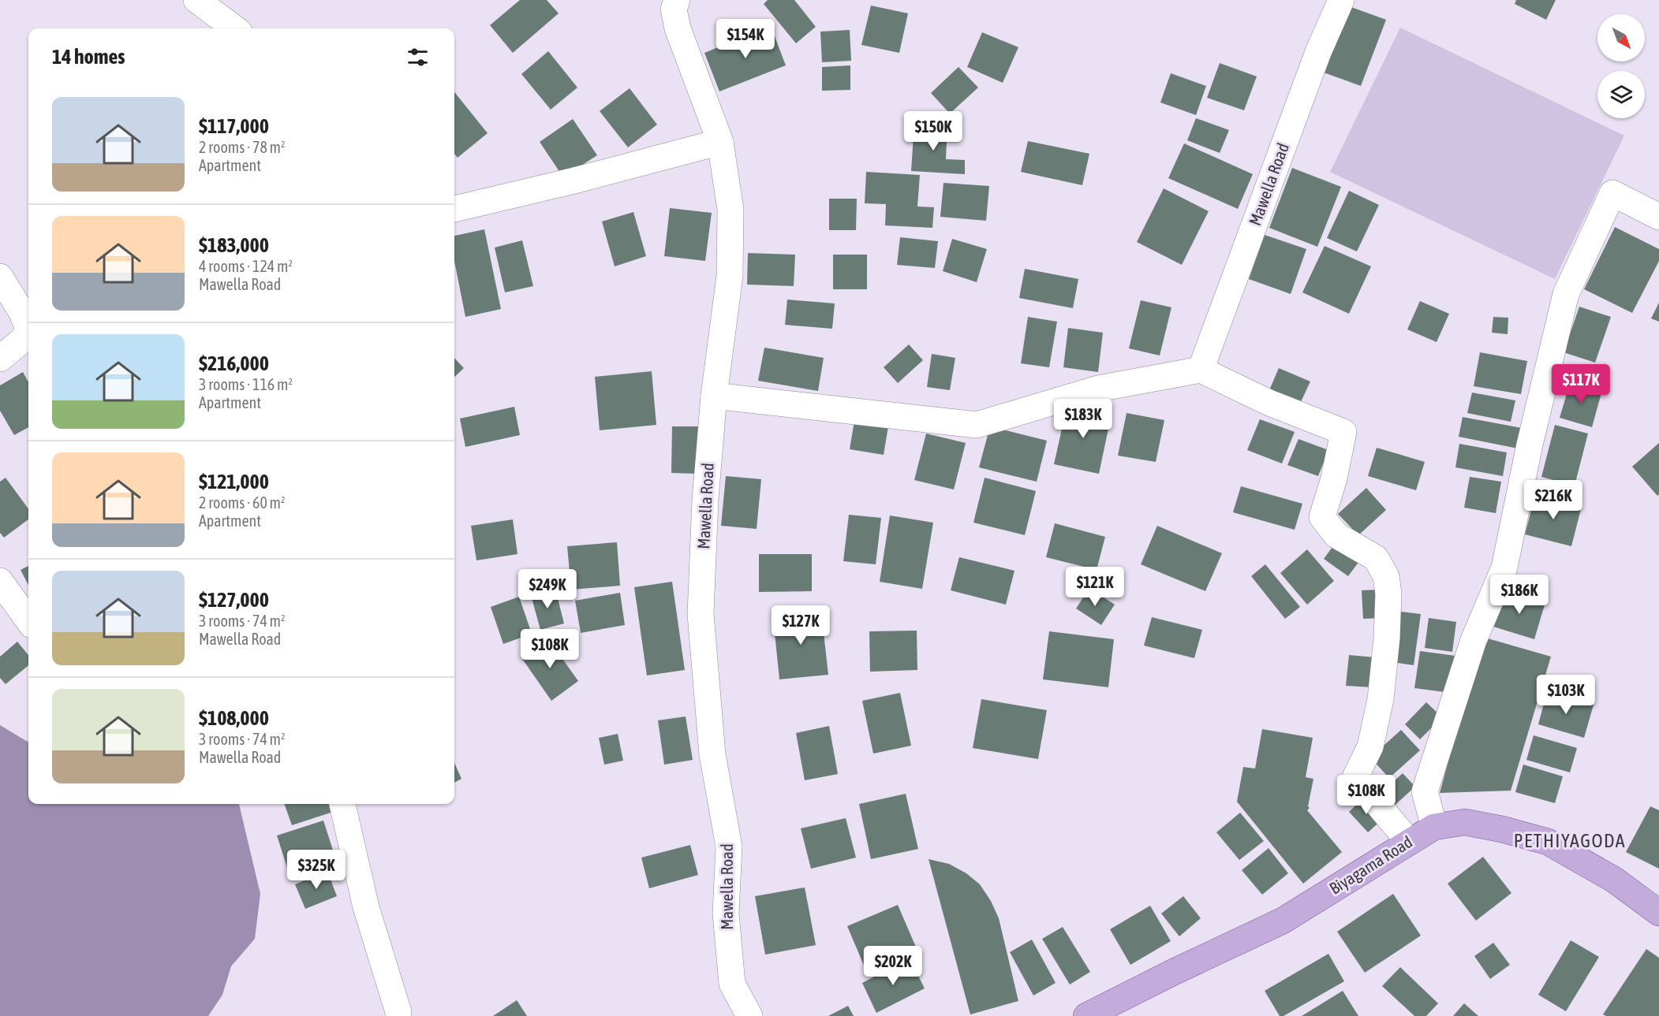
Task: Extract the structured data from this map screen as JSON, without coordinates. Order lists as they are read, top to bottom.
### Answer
{
  "streets": {
    "main road": ["Biyagama Road"],
    "street": ["Mawella Road"]
  },
  "districts": ["PETHIYAGODA"],
  "north": "bottom right",
  "page": {
    "price": [
      "$154K",
      "$150K",
      "$117K",
      "$183K",
      "$216K",
      "$121K",
      "$249K",
      "$186K",
      "$127K",
      "$108K",
      "$103K",
      "$108K",
      "$325K",
      "$202K"
    ],
    "heading": "14 homes",
    "list": [
      {
        "name": "$117,000",
        "note": "2 rooms · 78 m² · Apartment"
      },
      {
        "name": "$183,000",
        "note": "4 rooms · 124 m² · Mawella Road"
      },
      {
        "name": "$216,000",
        "note": "3 rooms · 116 m² · Apartment"
      },
      {
        "name": "$121,000",
        "note": "2 rooms · 60 m² · Apartment"
      },
      {
        "name": "$127,000",
        "note": "3 rooms · 74 m² · Mawella Road"
      },
      {
        "name": "$108,000",
        "note": "3 rooms · 74 m² · Mawella Road"
      }
    ]
  }
}
